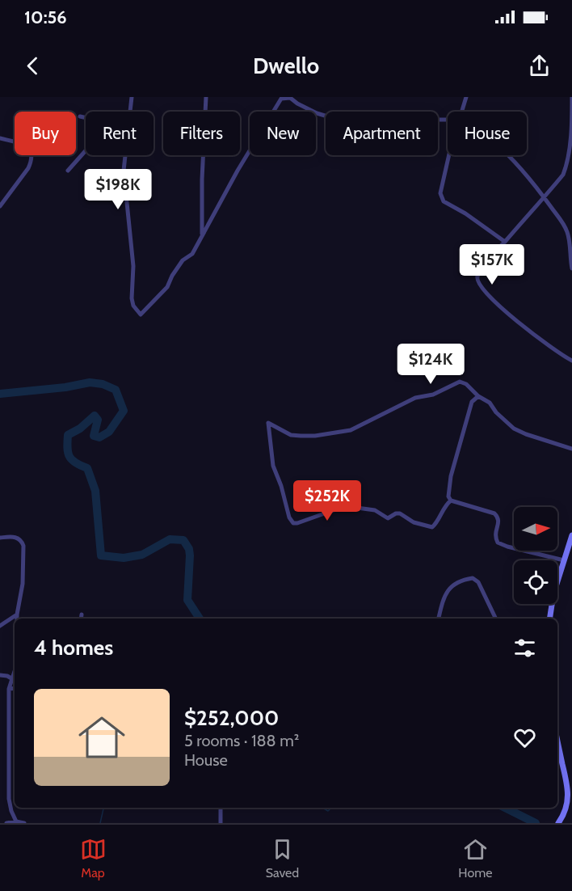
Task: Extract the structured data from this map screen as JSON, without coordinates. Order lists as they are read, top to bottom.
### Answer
{
  "north": "right",
  "page": {
    "status": "10:56",
    "header": "Dwello",
    "chip": [
      "Buy",
      "Rent",
      "Filters",
      "New",
      "Apartment",
      "House"
    ],
    "price": [
      "$198K",
      "$157K",
      "$124K",
      "$252K"
    ],
    "heading": "4 homes",
    "list": [
      {
        "name": "$252,000",
        "note": "5 rooms · 188 m² · House"
      }
    ],
    "tabs": ["Map", "Saved", "Home"]
  }
}
